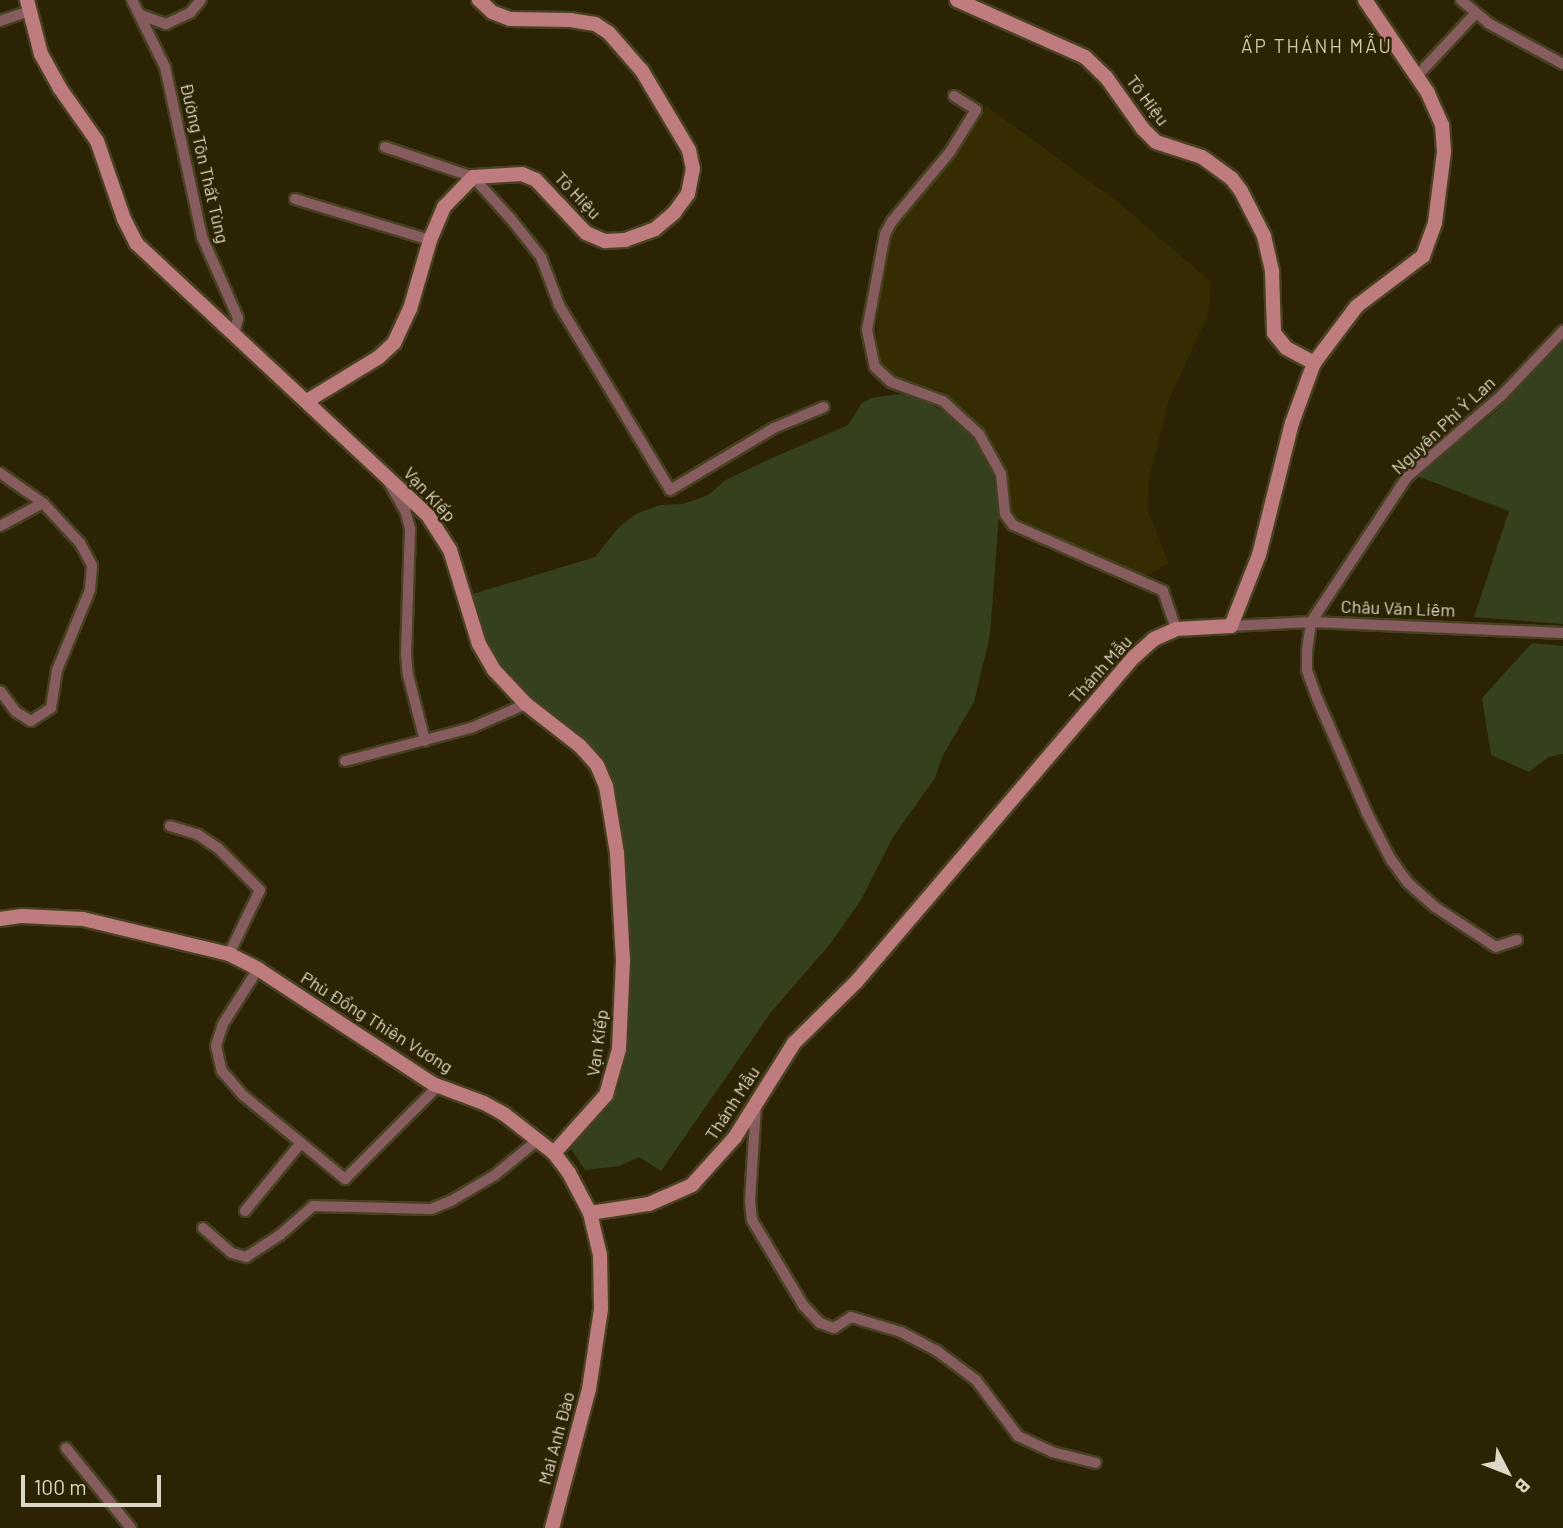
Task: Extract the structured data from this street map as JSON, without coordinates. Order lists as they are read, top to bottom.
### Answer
{
  "streets": {
    "street": [
      "Tô Hiệu",
      "Đường Tôn Thất Tùng",
      "Nguyên Phi Ỷ Lan",
      "Vạn Kiếp",
      "Châu Văn Liêm",
      "Thánh Mẫu",
      "Phù Đổng Thiên Vương",
      "Mai Anh Đào"
    ]
  },
  "crossings": [
    ["Đường Tôn Thất Tùng", "Vạn Kiếp"],
    ["Nguyên Phi Ỷ Lan", "Châu Văn Liêm"],
    ["Vạn Kiếp", "Phù Đổng Thiên Vương"],
    ["Châu Văn Liêm", "Thánh Mẫu"],
    ["Thánh Mẫu", "Phù Đổng Thiên Vương"],
    ["Phù Đổng Thiên Vương", "Mai Anh Đào"]
  ],
  "districts": ["ẤP THÁNH MẪU"],
  "scale_bar": "100 m",
  "north": "bottom right"
}
